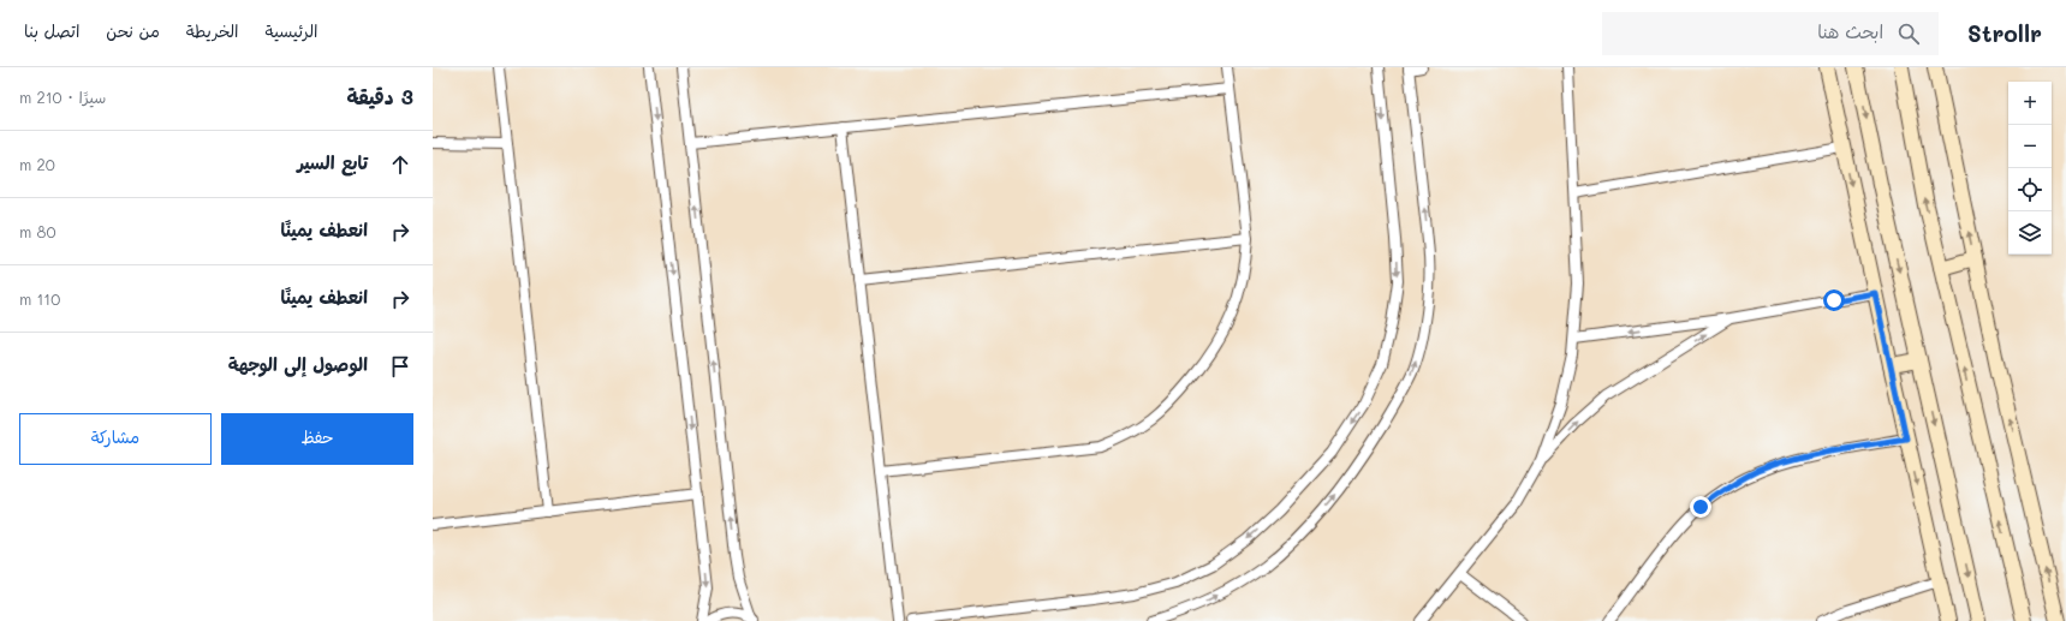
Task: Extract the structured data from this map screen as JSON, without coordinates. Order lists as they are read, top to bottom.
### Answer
{
  "page": {
    "header": "Strollr",
    "search": "ابحث هنا",
    "nav": [
      "الرئيسية",
      "الخريطة",
      "من نحن",
      "اتصل بنا"
    ],
    "heading": ["3 دقيقة", "سيرًا · 210 m"],
    "map_buttons": ["+", "−"],
    "list": [
      ["تابع السير", "20 m"],
      ["انعطف يمينًا", "80 m"],
      ["انعطف يمينًا", "110 m"],
      "الوصول إلى الوجهة"
    ],
    "buttons": ["حفظ", "مشاركة"]
  }
}
